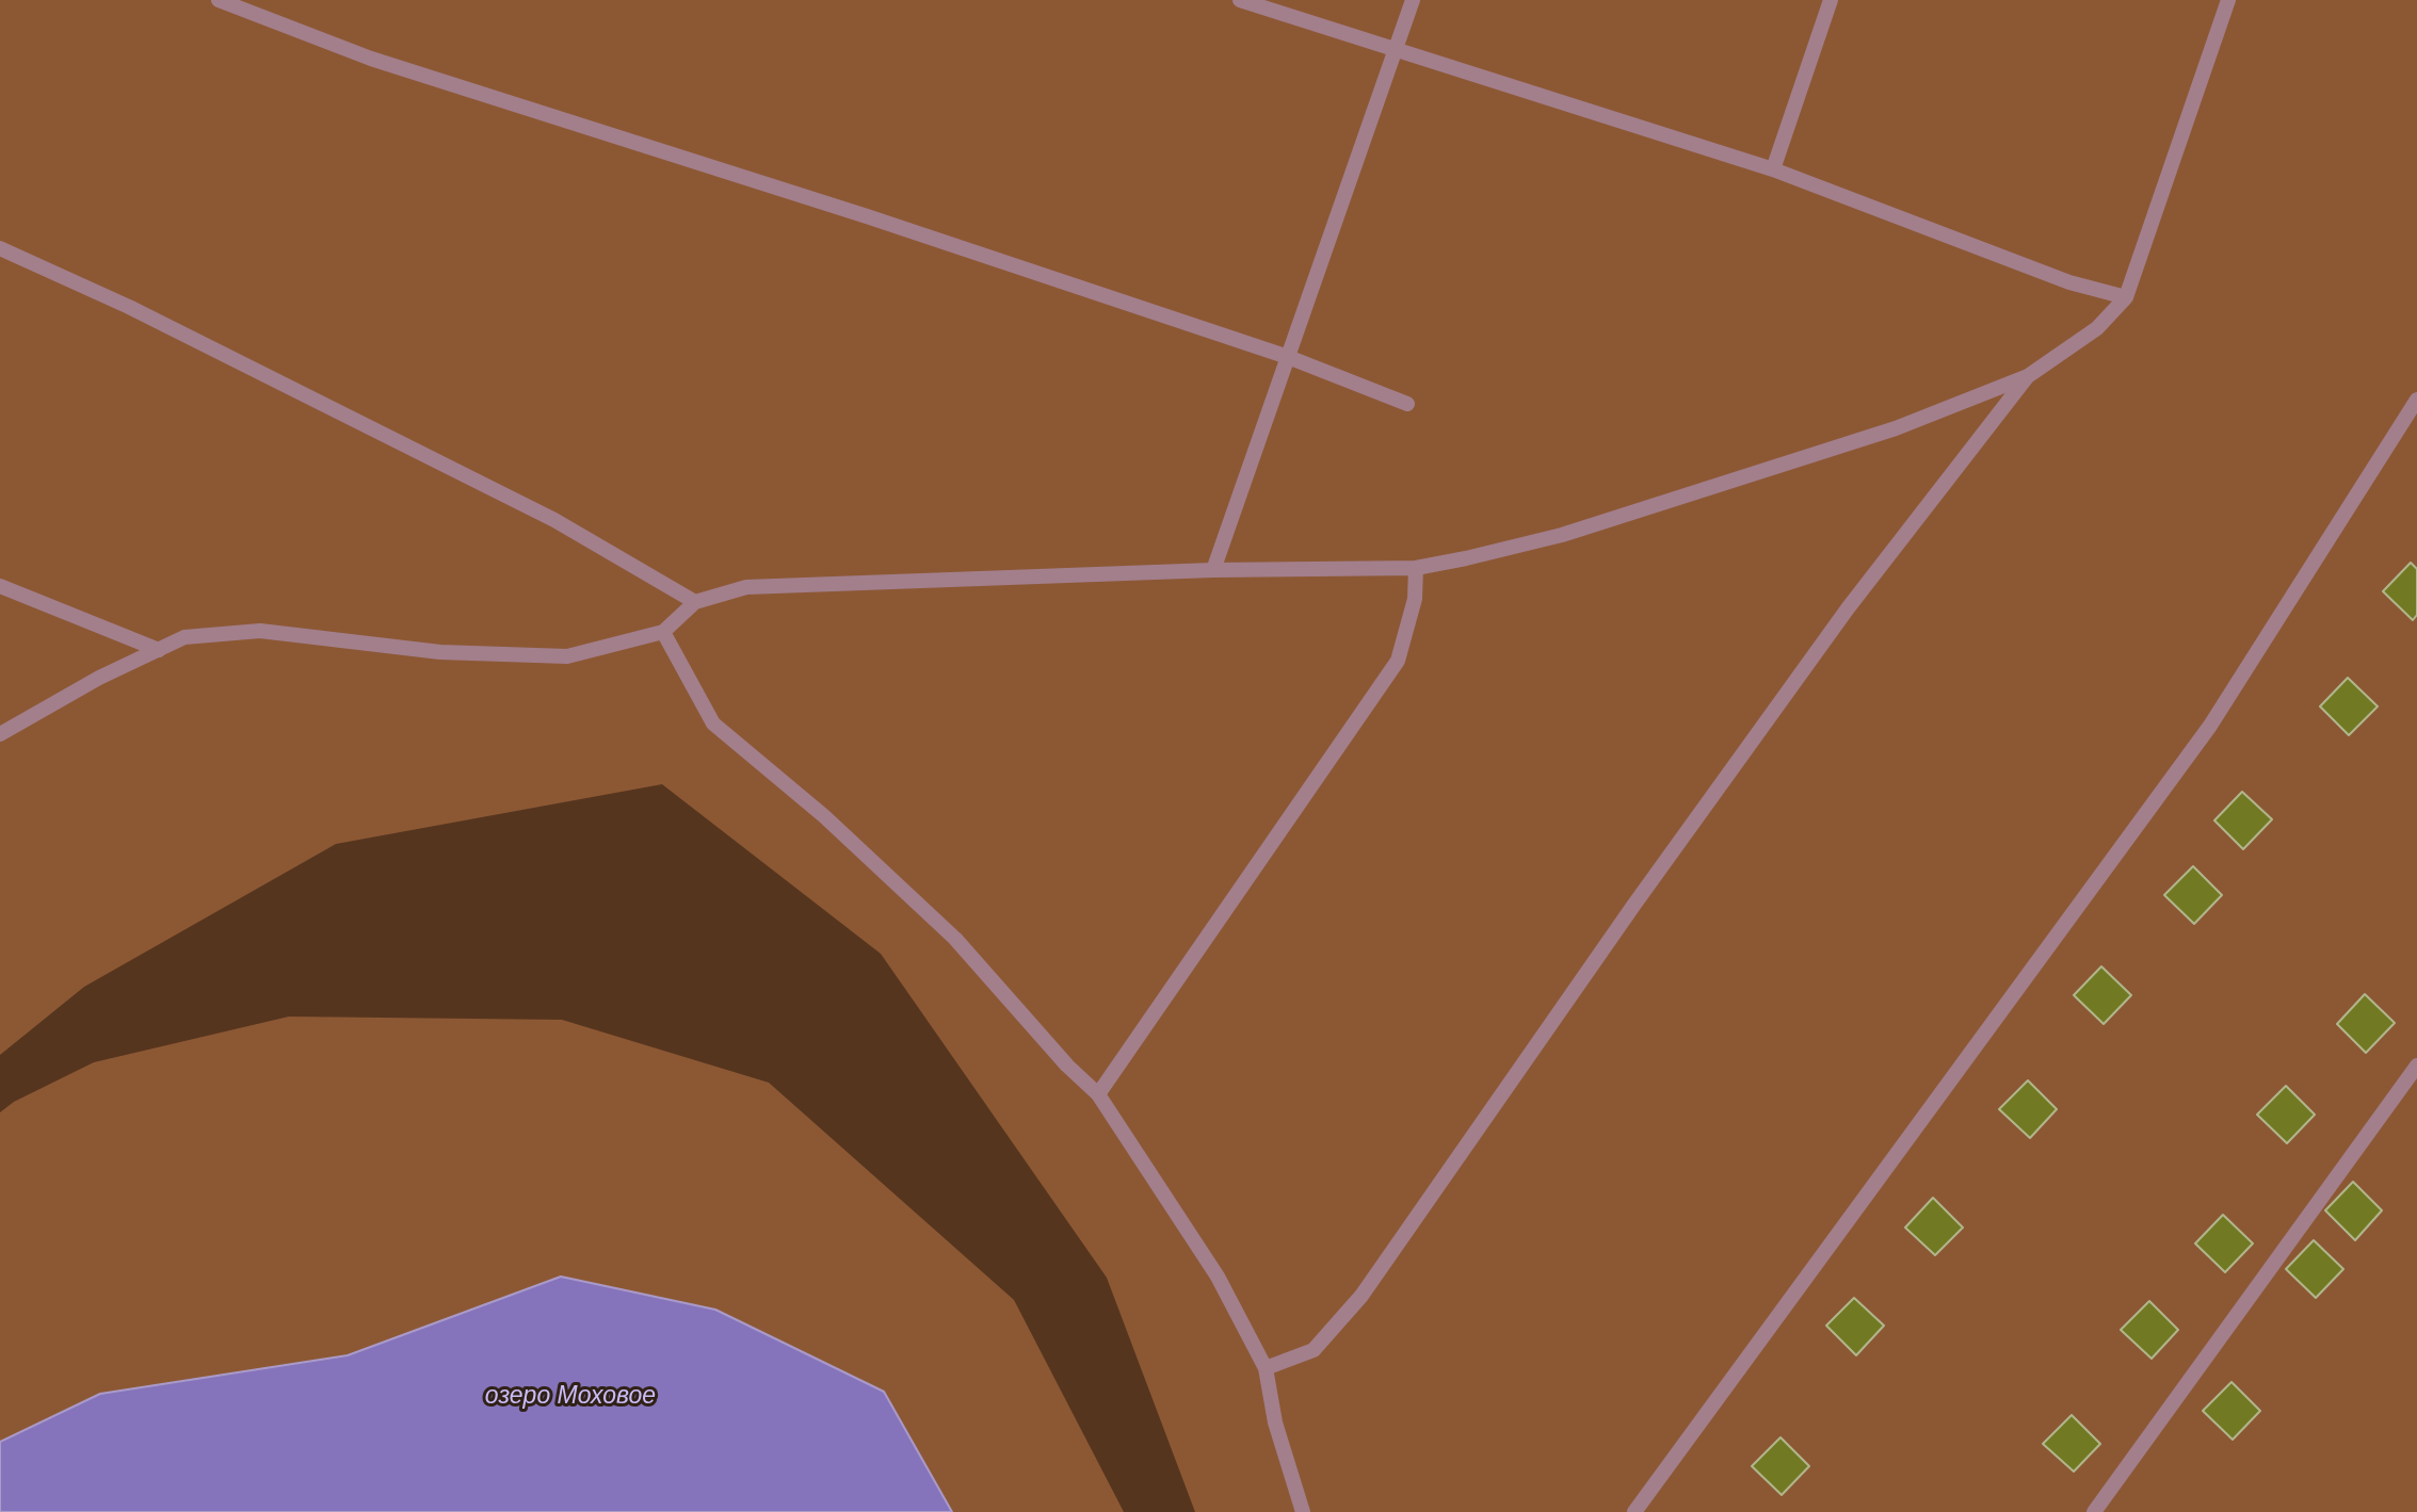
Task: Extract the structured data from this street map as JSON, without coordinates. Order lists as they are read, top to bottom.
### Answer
{
  "water": ["озеро Моховое"]
}
